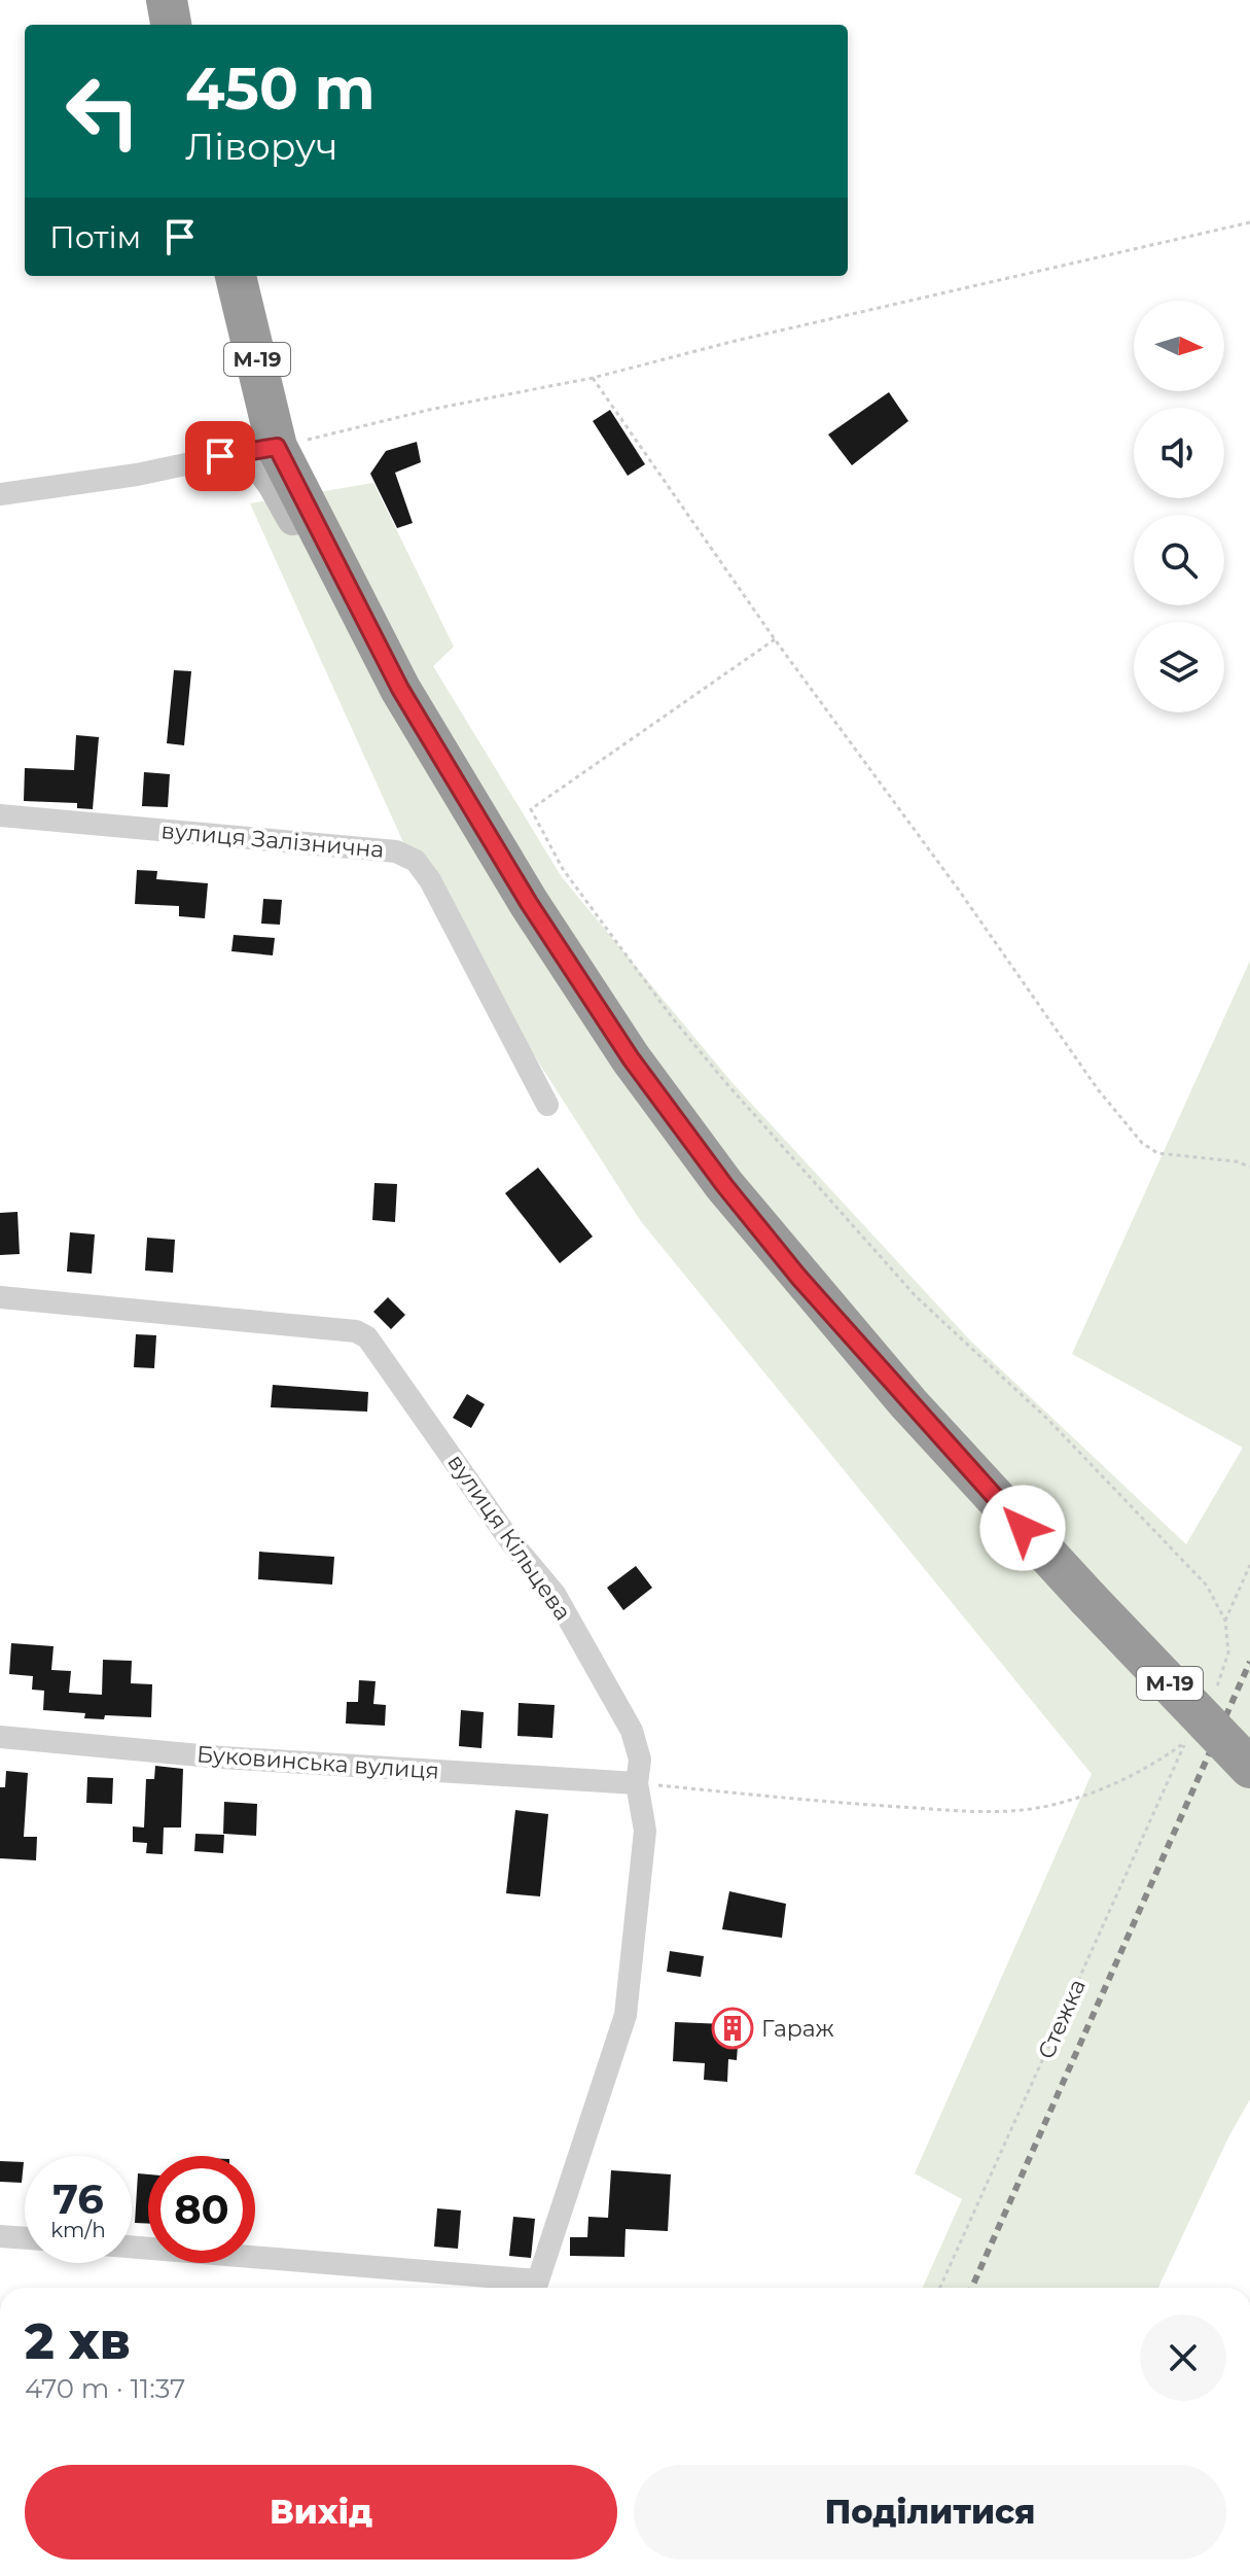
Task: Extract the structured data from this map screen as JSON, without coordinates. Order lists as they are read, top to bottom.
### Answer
{
  "streets": {
    "highway": ["М-19"],
    "street": ["вулиця Залізнична", "вулиця Кільцева", "Буковинська вулиця"],
    "path": ["Стежка"]
  },
  "crossings": [
    ["вулиця Кільцева", "Буковинська вулиця"]
  ],
  "places": {
    "building": ["Гараж"]
  },
  "north": "right",
  "page": {
    "turn": ["450 m", "Ліворуч"],
    "then": "Потім",
    "speed": "76 km/h",
    "limit": "80",
    "heading": ["2 хв", "470 m · 11:37"],
    "buttons": ["Вихід", "Поділитися"]
  }
}
